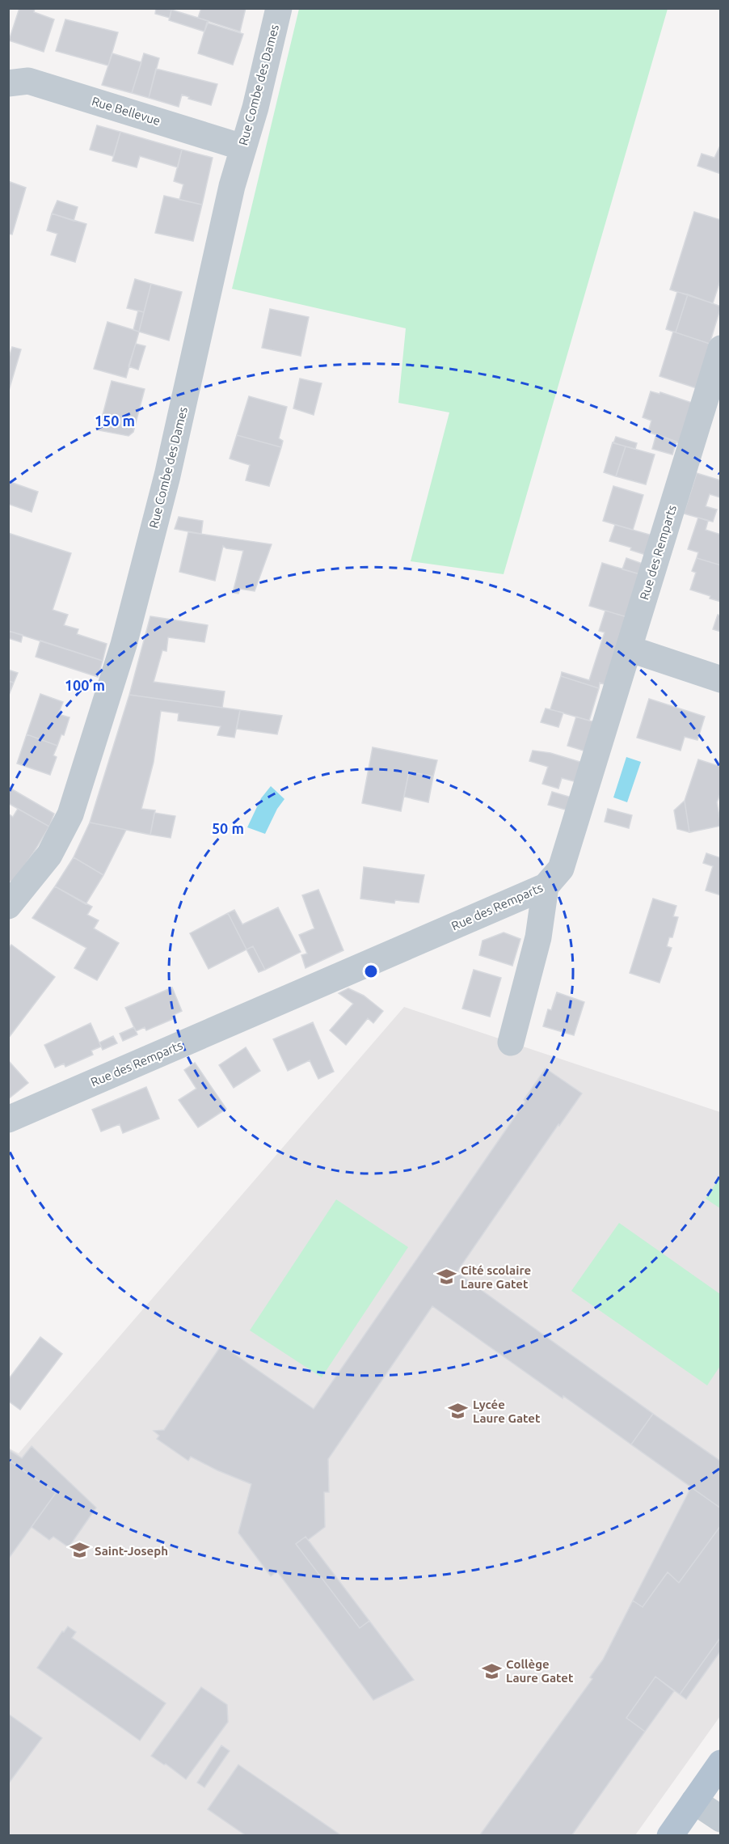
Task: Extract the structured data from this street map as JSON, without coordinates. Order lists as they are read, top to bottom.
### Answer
{
  "streets": {
    "street": ["Rue Combe des Dames", "Rue Bellevue", "Rue des Remparts"]
  },
  "crossings": [
    ["Rue Combe des Dames", "Rue Bellevue"]
  ],
  "places": {
    "school or university": [
      "Cité scolaire Laure Gatet",
      "Lycée Laure Gatet",
      "Saint-Joseph",
      "Collège Laure Gatet"
    ]
  },
  "rings": ["150 m", "100 m", "50 m"]
}
